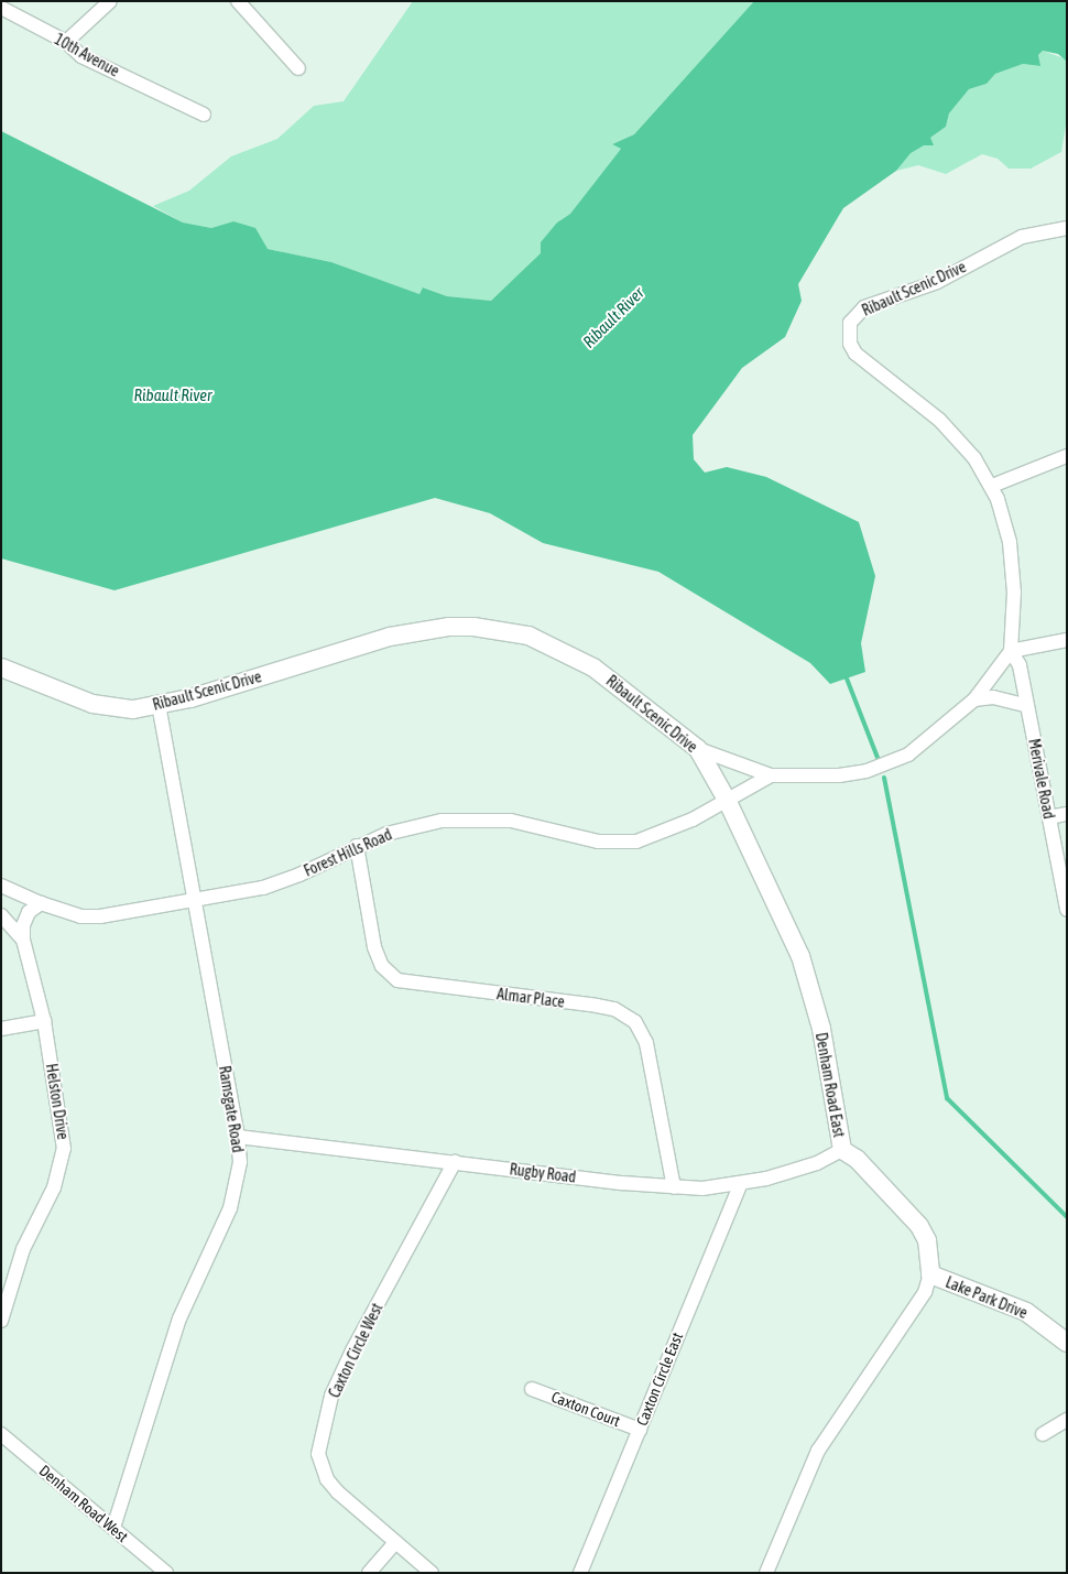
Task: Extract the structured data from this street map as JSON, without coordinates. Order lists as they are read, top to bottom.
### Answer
{
  "streets": {
    "street": [
      "10th Avenue",
      "Ribault Scenic Drive",
      "Merivale Road",
      "Forest Hills Road",
      "Almar Place",
      "Denham Road East",
      "Helston Drive",
      "Ramsgate Road",
      "Rugby Road",
      "Lake Park Drive",
      "Caxton Circle West",
      "Caxton Circle East",
      "Caxton Court",
      "Denham Road West"
    ]
  },
  "crossings": [
    ["Ribault Scenic Drive", "Merivale Road"],
    ["Ribault Scenic Drive", "Forest Hills Road"],
    ["Ribault Scenic Drive", "Denham Road East"],
    ["Ribault Scenic Drive", "Ramsgate Road"],
    ["Forest Hills Road", "Almar Place"],
    ["Forest Hills Road", "Denham Road East"],
    ["Forest Hills Road", "Ramsgate Road"],
    ["Almar Place", "Rugby Road"],
    ["Denham Road East", "Rugby Road"],
    ["Denham Road East", "Lake Park Drive"],
    ["Ramsgate Road", "Rugby Road"],
    ["Ramsgate Road", "Denham Road West"],
    ["Rugby Road", "Caxton Circle West"],
    ["Rugby Road", "Caxton Circle East"],
    ["Caxton Circle East", "Caxton Court"]
  ],
  "water": ["Ribault River"]
}
